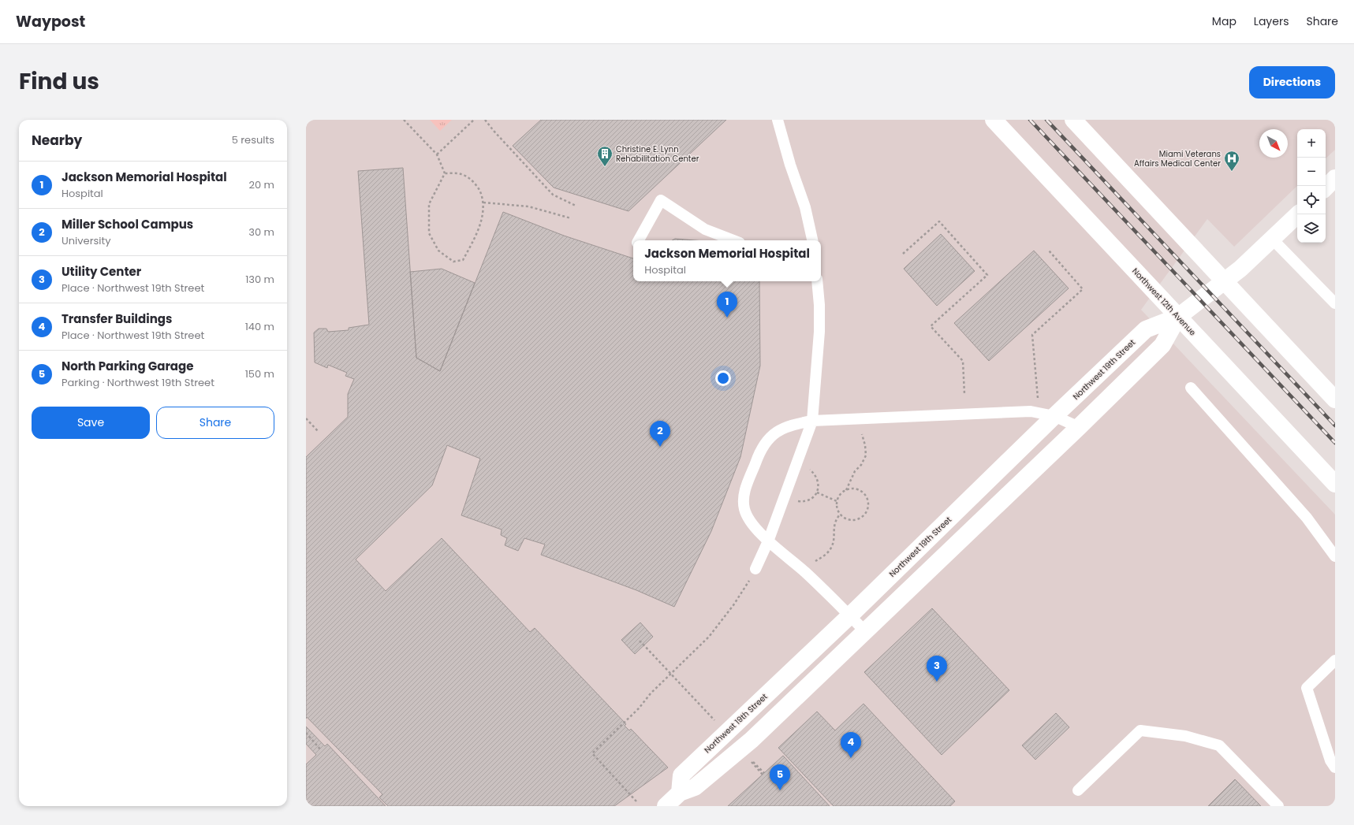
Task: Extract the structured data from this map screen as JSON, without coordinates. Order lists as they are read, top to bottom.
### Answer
{
  "streets": {
    "street": ["Northwest 12th Avenue", "Northwest 19th Street"]
  },
  "crossings": [
    ["Northwest 12th Avenue", "Northwest 19th Street"]
  ],
  "places": {
    "building": ["Christine E. Lynn Rehabilitation Center"],
    "hospital": ["Miami Veterans Affairs Medical Center"]
  },
  "north": "bottom right",
  "page": {
    "header": "Waypost",
    "nav": ["Map", "Layers", "Share"],
    "title": "Find us",
    "buttons": [
      "Directions",
      ["Save", "Share"]
    ],
    "heading": ["Nearby", "5 results"],
    "map_buttons": ["+", "−"],
    "list": [
      {
        "mark": "1",
        "name": "Jackson Memorial Hospital",
        "note": "Hospital",
        "value": "20 m"
      },
      {
        "mark": "2",
        "name": "Miller School Campus",
        "note": "University",
        "value": "30 m"
      },
      {
        "mark": "3",
        "name": "Utility Center",
        "note": "Place · Northwest 19th Street",
        "value": "130 m"
      },
      {
        "mark": "4",
        "name": "Transfer Buildings",
        "note": "Place · Northwest 19th Street",
        "value": "140 m"
      },
      {
        "mark": "5",
        "name": "North Parking Garage",
        "note": "Parking · Northwest 19th Street",
        "value": "150 m"
      }
    ],
    "popup": ["Jackson Memorial Hospital", "Hospital"],
    "pins": [
      "1",
      "2",
      "3",
      "4",
      "5"
    ]
  }
}
